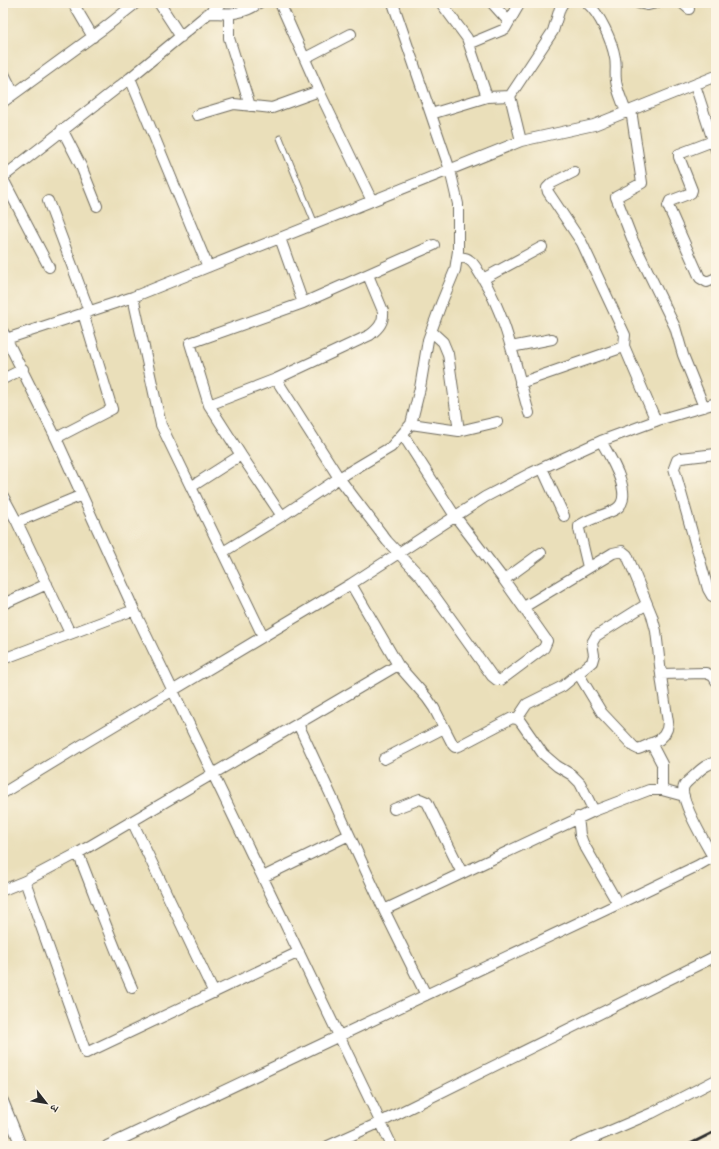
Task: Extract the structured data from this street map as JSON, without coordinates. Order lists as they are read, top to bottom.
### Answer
{
  "north": "bottom right"
}
